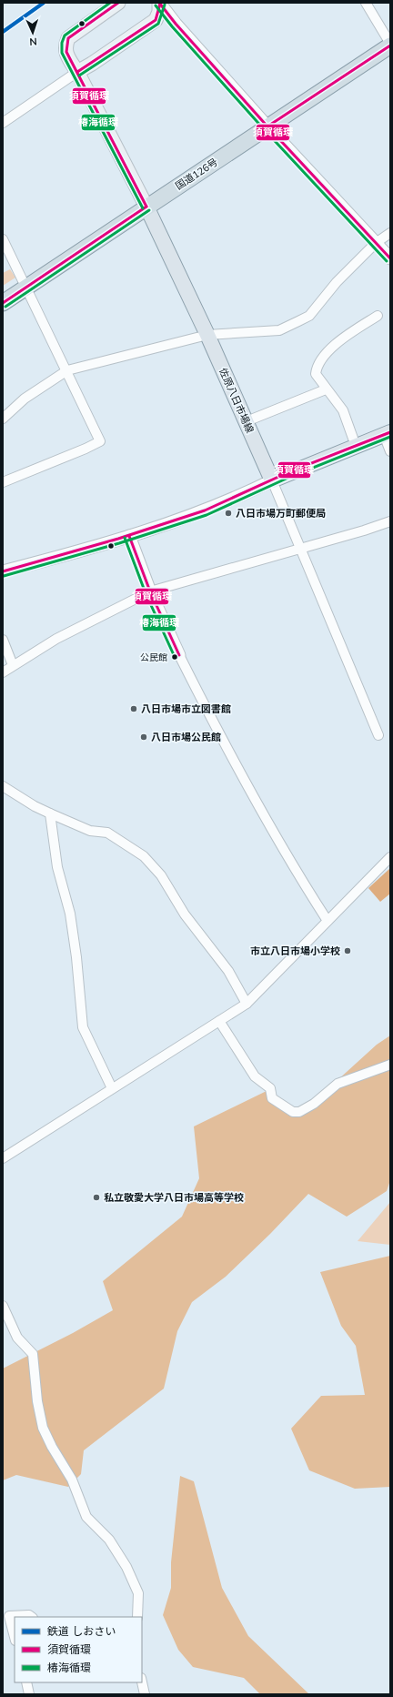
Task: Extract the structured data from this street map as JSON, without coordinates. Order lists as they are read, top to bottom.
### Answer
{
  "streets": {
    "highway": ["国道126号"],
    "main road": ["佐原八日市場線"]
  },
  "crossings": [
    ["国道126号", "佐原八日市場線"]
  ],
  "places": [
    "八日市場万町郵便局",
    "公民館",
    "八日市場市立図書館",
    "八日市場公民館",
    "市立八日市場小学校",
    "私立敬愛大学八日市場高等学校"
  ],
  "lines": ["rail line しおさい", "transit line 須賀循環", "transit line 椿海循環"],
  "legend": ["鉄道 しおさい", "須賀循環", "椿海循環"],
  "north": "bottom"
}
